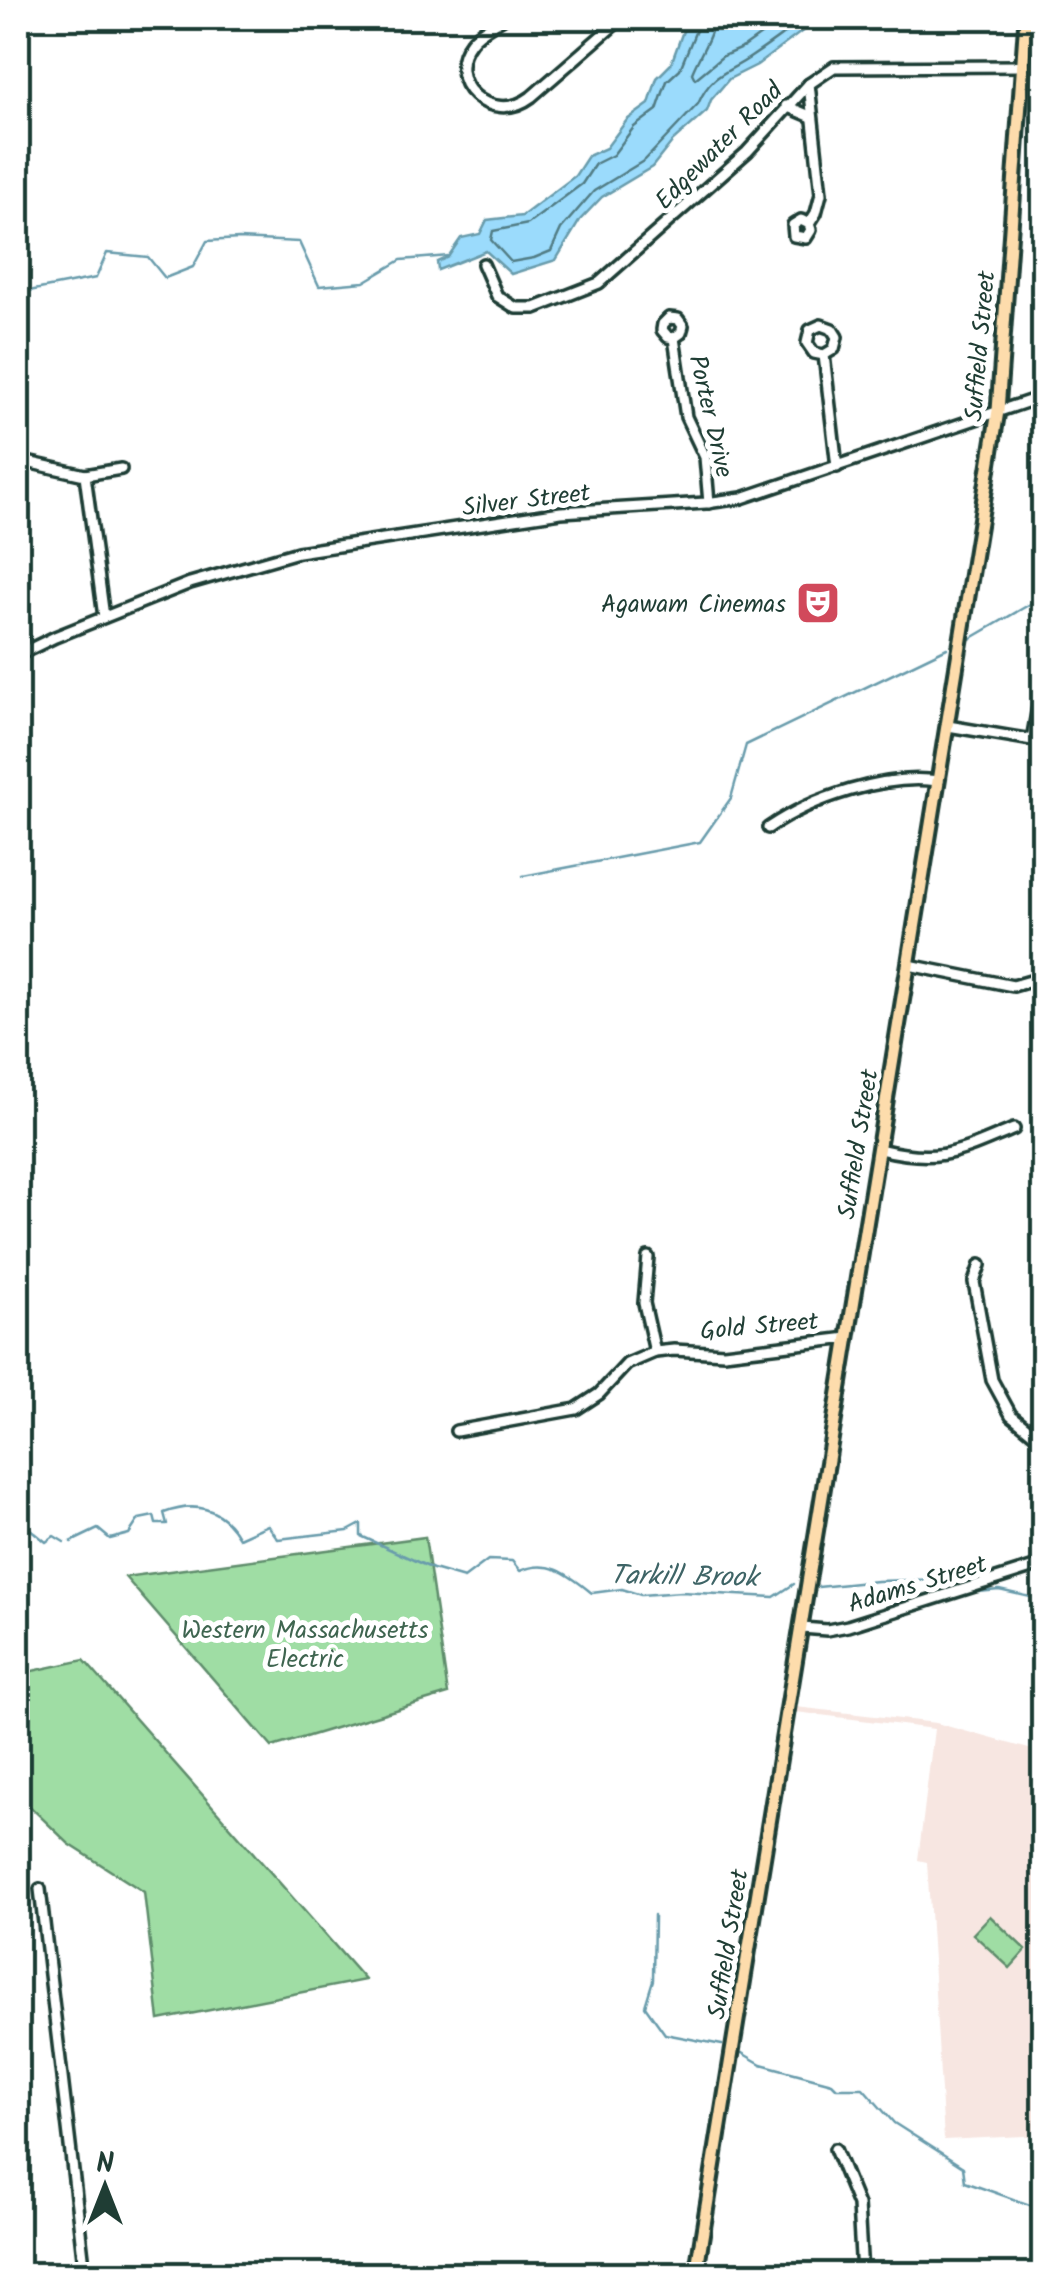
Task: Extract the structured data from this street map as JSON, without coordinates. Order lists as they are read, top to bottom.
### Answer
{
  "streets": {
    "main road": ["Suffield Street"],
    "street": [
      "Edgewater Road",
      "Porter Drive",
      "Silver Street",
      "Gold Street",
      "Adams Street"
    ]
  },
  "crossings": [
    ["Edgewater Road", "Suffield Street"],
    ["Suffield Street", "Silver Street"],
    ["Suffield Street", "Gold Street"],
    ["Suffield Street", "Adams Street"],
    ["Porter Drive", "Silver Street"]
  ],
  "water": ["Tarkill Brook"],
  "parks": ["Western Massachusetts Electric"],
  "places": {
    "theatre": ["Agawam Cinemas"]
  },
  "north": "top"
}
